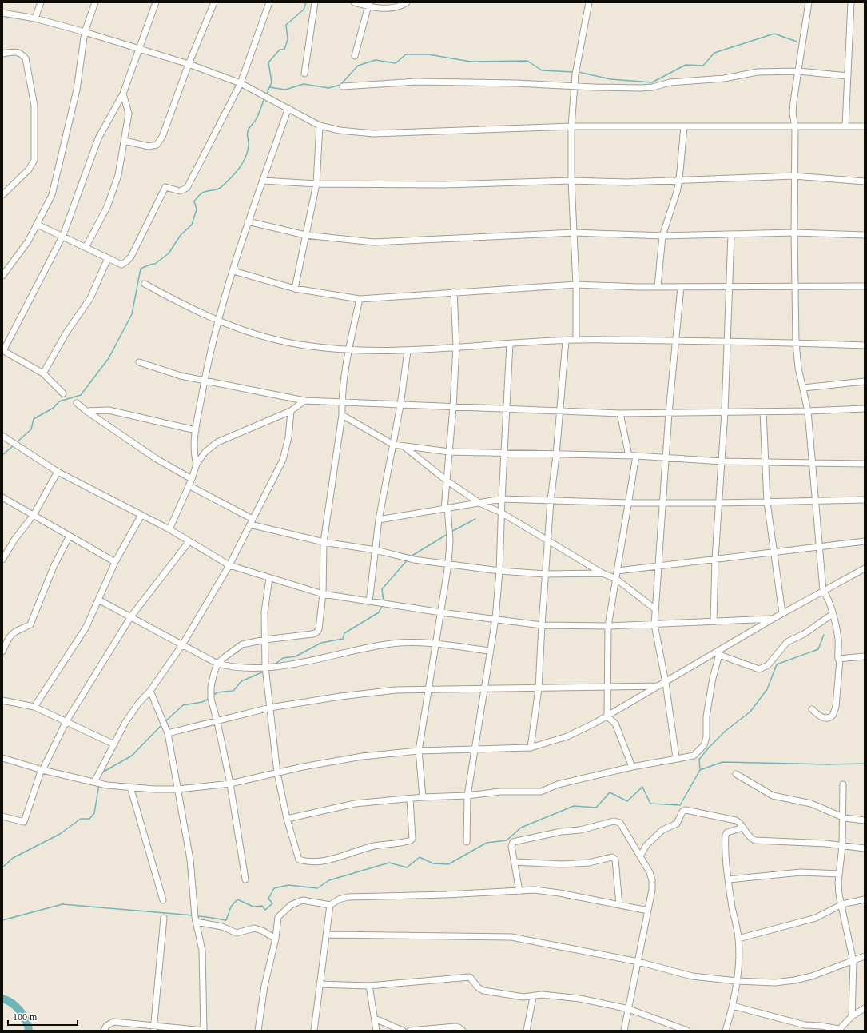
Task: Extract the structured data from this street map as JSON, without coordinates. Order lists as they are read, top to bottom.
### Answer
{
  "scale_bar": "100 m"
}
